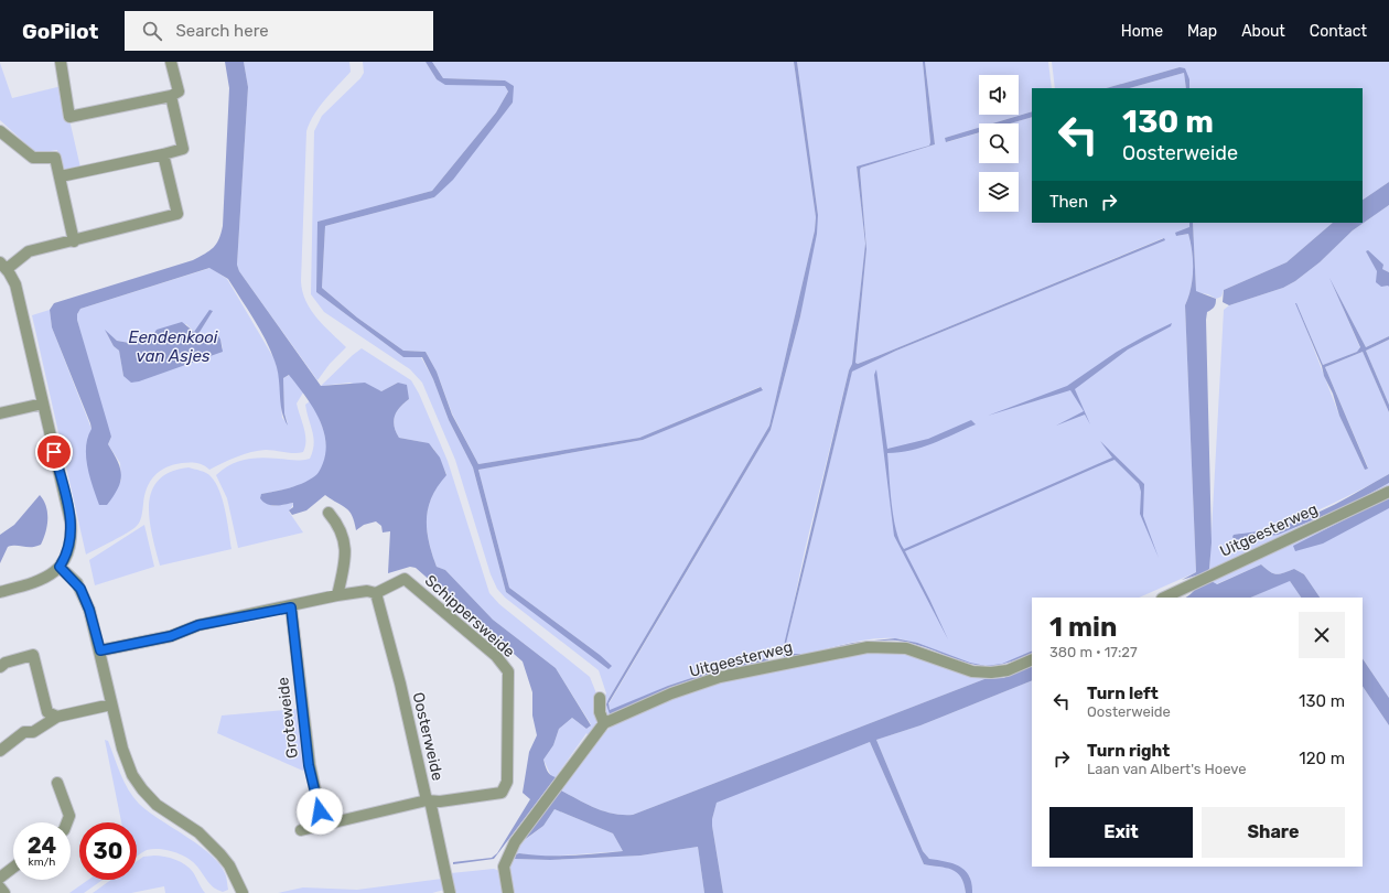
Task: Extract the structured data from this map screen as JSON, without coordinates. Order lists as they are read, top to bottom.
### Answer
{
  "streets": {
    "street": [
      "Uitgeesterweg",
      "Schippersweide",
      "Groteweide",
      "Oosterweide"
    ]
  },
  "crossings": [
    ["Schippersweide", "Oosterweide"],
    ["Groteweide", "Oosterweide"]
  ],
  "water": ["Eendenkooi van Asjes"],
  "page": {
    "header": "GoPilot",
    "search": "Search here",
    "nav": [
      "Home",
      "Map",
      "About",
      "Contact"
    ],
    "turn": ["130 m", "Oosterweide"],
    "then": "Then",
    "heading": ["1 min", "380 m · 17:27"],
    "list": [
      {
        "name": "Turn left",
        "note": "Oosterweide",
        "value": "130 m"
      },
      {
        "name": "Turn right",
        "note": "Laan van Albert's Hoeve",
        "value": "120 m"
      }
    ],
    "buttons": ["Exit", "Share"],
    "speed": "24 km/h",
    "limit": "30"
  }
}
